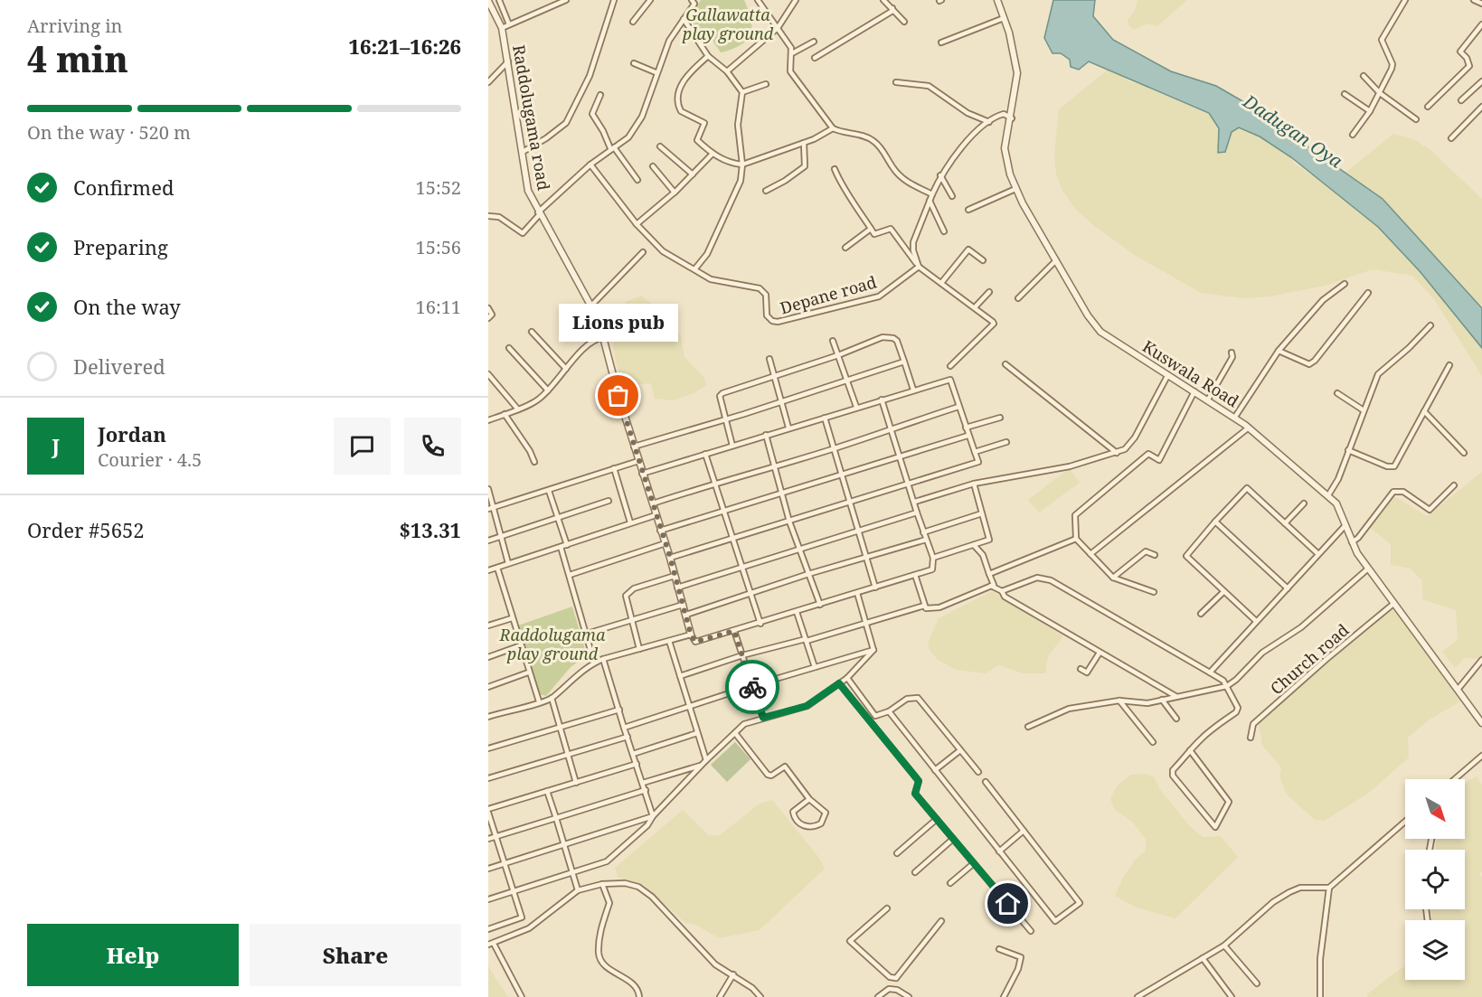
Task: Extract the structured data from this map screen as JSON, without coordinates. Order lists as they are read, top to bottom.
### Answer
{
  "streets": {
    "street": [
      "Raddolugama road",
      "Depane road",
      "Kuswala Road",
      "Church road"
    ]
  },
  "crossings": [
    ["Kuswala Road", "Church road"]
  ],
  "water": ["Dadugan Oya"],
  "parks": ["Gallawatta play ground", "Raddolugama play ground"],
  "places": ["Lions pub"],
  "north": "bottom right",
  "page": {
    "heading": ["4 min", "Arriving in", "16:21–16:26"],
    "panel": [
      "Jordan",
      "Courier · 4.5",
      "Order #5652",
      "$13.31"
    ],
    "bar": "On the way · 520 m",
    "list": [
      ["Confirmed", "15:52"],
      ["Preparing", "15:56"],
      ["On the way", "16:11"],
      "Delivered"
    ],
    "bubble": "Lions pub",
    "round": "J",
    "buttons": ["Help", "Share"]
  }
}
